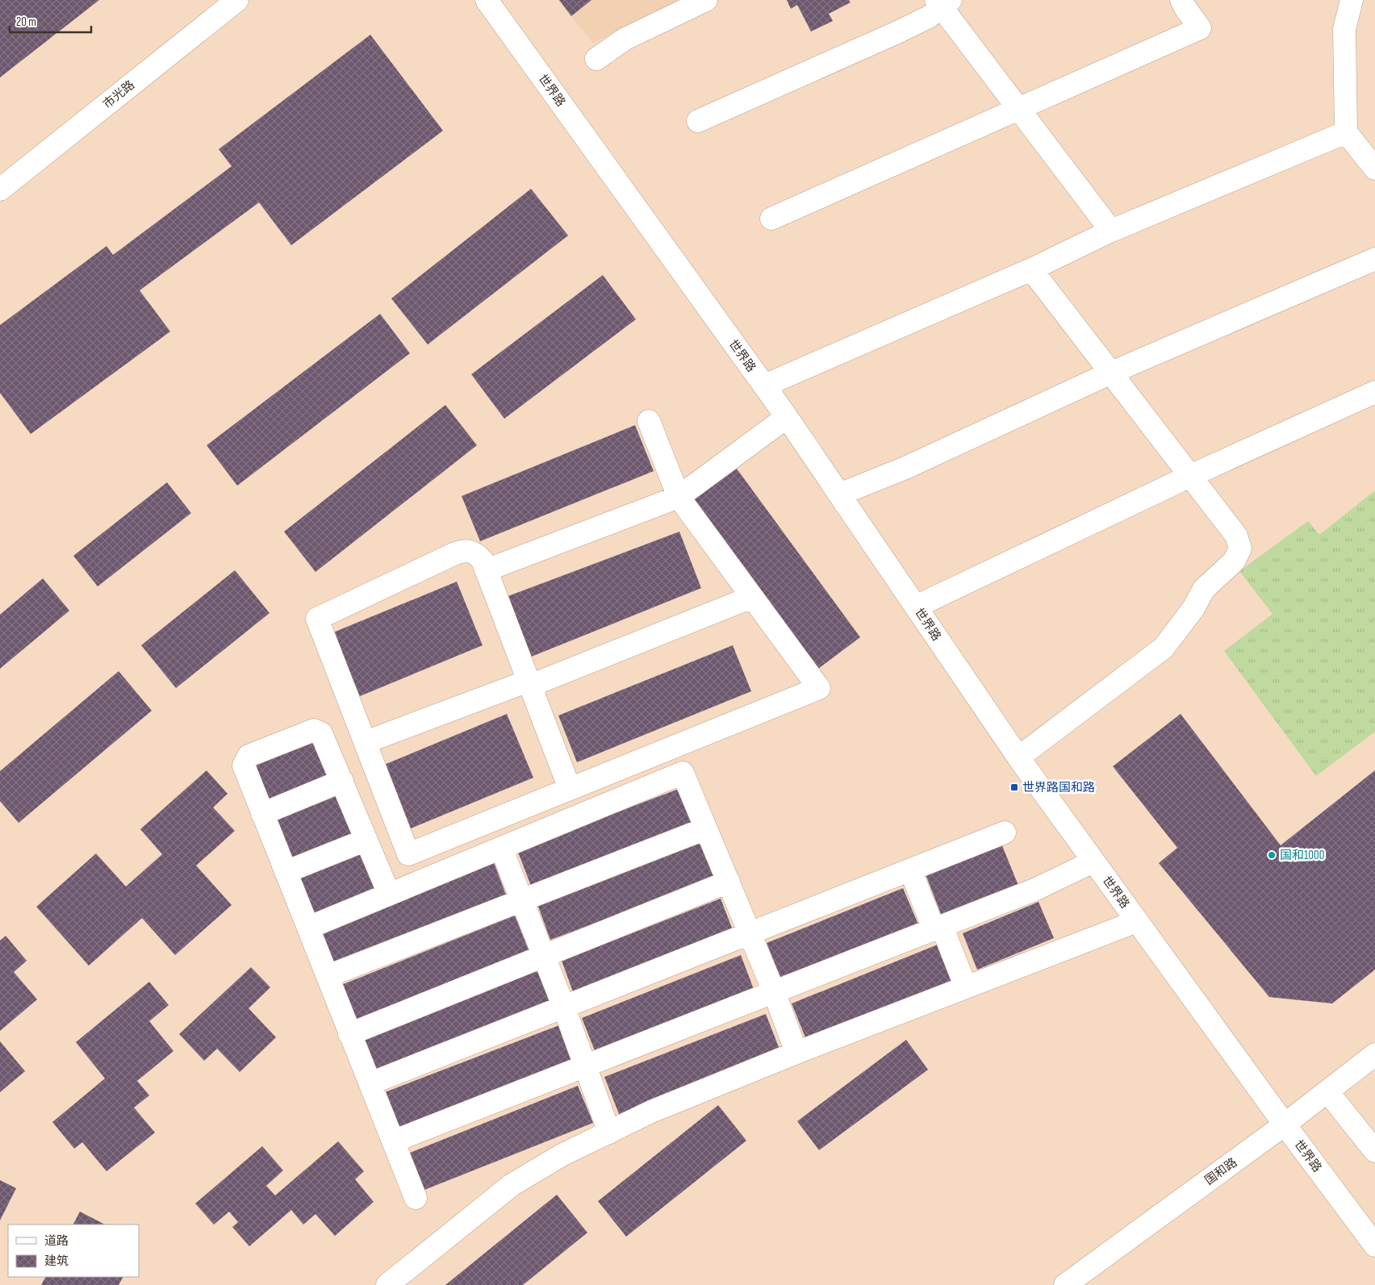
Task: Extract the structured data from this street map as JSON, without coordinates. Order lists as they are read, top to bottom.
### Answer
{
  "streets": {
    "street": ["世界路", "市光路", "国和路"]
  },
  "crossings": [
    ["世界路", "国和路"]
  ],
  "places": {
    "transit": ["世界路国和路"],
    "other": ["国和1000"]
  },
  "legend": ["道路", "建筑"],
  "scale_bar": "20 m"
}
